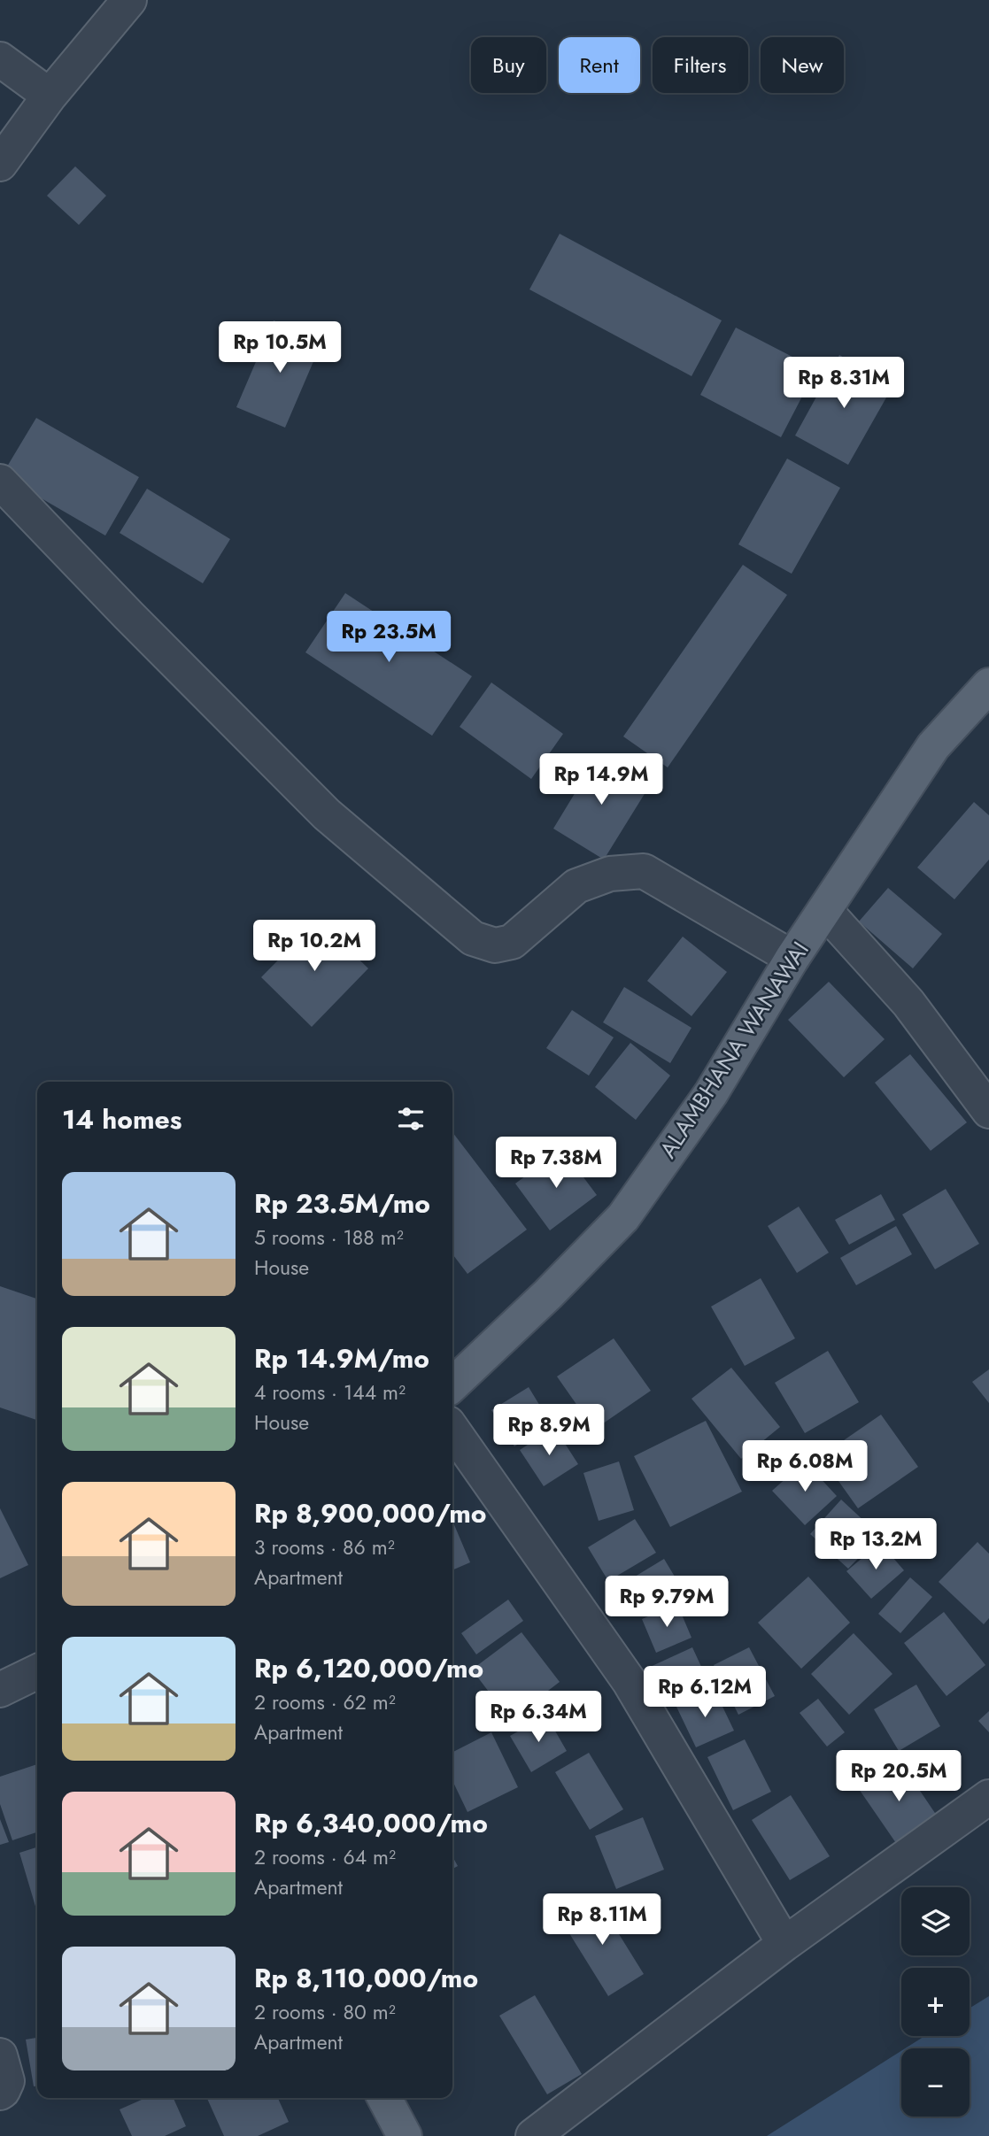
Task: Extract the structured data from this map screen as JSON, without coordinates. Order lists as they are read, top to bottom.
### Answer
{
  "streets": {
    "main road": ["ALAMBHANA WANAWAI"]
  },
  "page": {
    "chip": [
      "Buy",
      "Rent",
      "Filters",
      "New"
    ],
    "price": [
      "Rp 10.5M",
      "Rp 8.31M",
      "Rp 23.5M",
      "Rp 14.9M",
      "Rp 10.2M",
      "Rp 7.38M",
      "Rp 8.9M",
      "Rp 6.08M",
      "Rp 13.2M",
      "Rp 9.79M",
      "Rp 6.12M",
      "Rp 6.34M",
      "Rp 20.5M",
      "Rp 8.11M"
    ],
    "heading": "14 homes",
    "list": [
      {
        "name": "Rp 23.5M/mo",
        "note": "5 rooms · 188 m² · House"
      },
      {
        "name": "Rp 14.9M/mo",
        "note": "4 rooms · 144 m² · House"
      },
      {
        "name": "Rp 8,900,000/mo",
        "note": "3 rooms · 86 m² · Apartment"
      },
      {
        "name": "Rp 6,120,000/mo",
        "note": "2 rooms · 62 m² · Apartment"
      },
      {
        "name": "Rp 6,340,000/mo",
        "note": "2 rooms · 64 m² · Apartment"
      },
      {
        "name": "Rp 8,110,000/mo",
        "note": "2 rooms · 80 m² · Apartment"
      }
    ],
    "map_buttons": ["+", "−"]
  }
}
